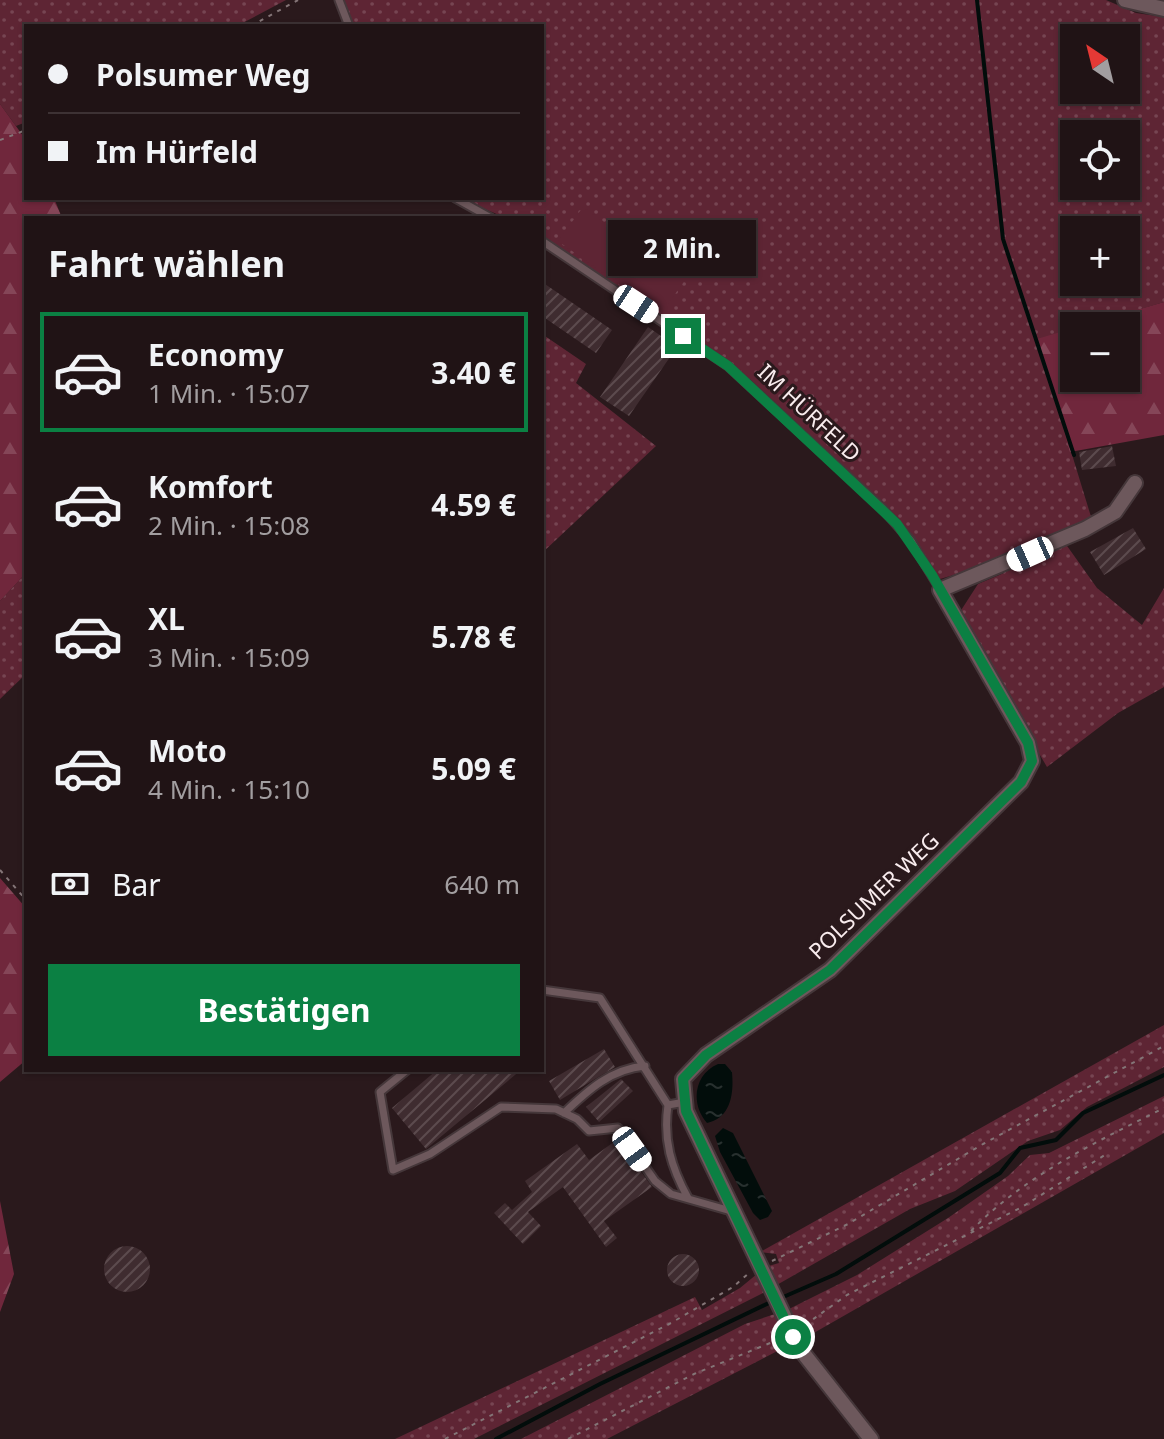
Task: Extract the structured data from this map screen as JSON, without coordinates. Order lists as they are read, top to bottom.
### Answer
{
  "streets": {
    "street": ["POLSUMER WEG"],
    "lane": ["IM HÜRFELD"]
  },
  "crossings": [
    ["IM HÜRFELD", "POLSUMER WEG"]
  ],
  "north": "top left",
  "page": {
    "map_buttons": ["+", "−"],
    "banner": ["Polsumer Weg", "Im Hürfeld"],
    "heading": "Fahrt wählen",
    "bubble": "2 Min.",
    "list": [
      {
        "name": "Economy",
        "note": "1 Min. · 15:07",
        "value": "3.40 €"
      },
      {
        "name": "Komfort",
        "note": "2 Min. · 15:08",
        "value": "4.59 €"
      },
      {
        "name": "XL",
        "note": "3 Min. · 15:09",
        "value": "5.78 €"
      },
      {
        "name": "Moto",
        "note": "4 Min. · 15:10",
        "value": "5.09 €"
      }
    ],
    "pay": ["Bar", "640 m"],
    "buttons": "Bestätigen"
  }
}
